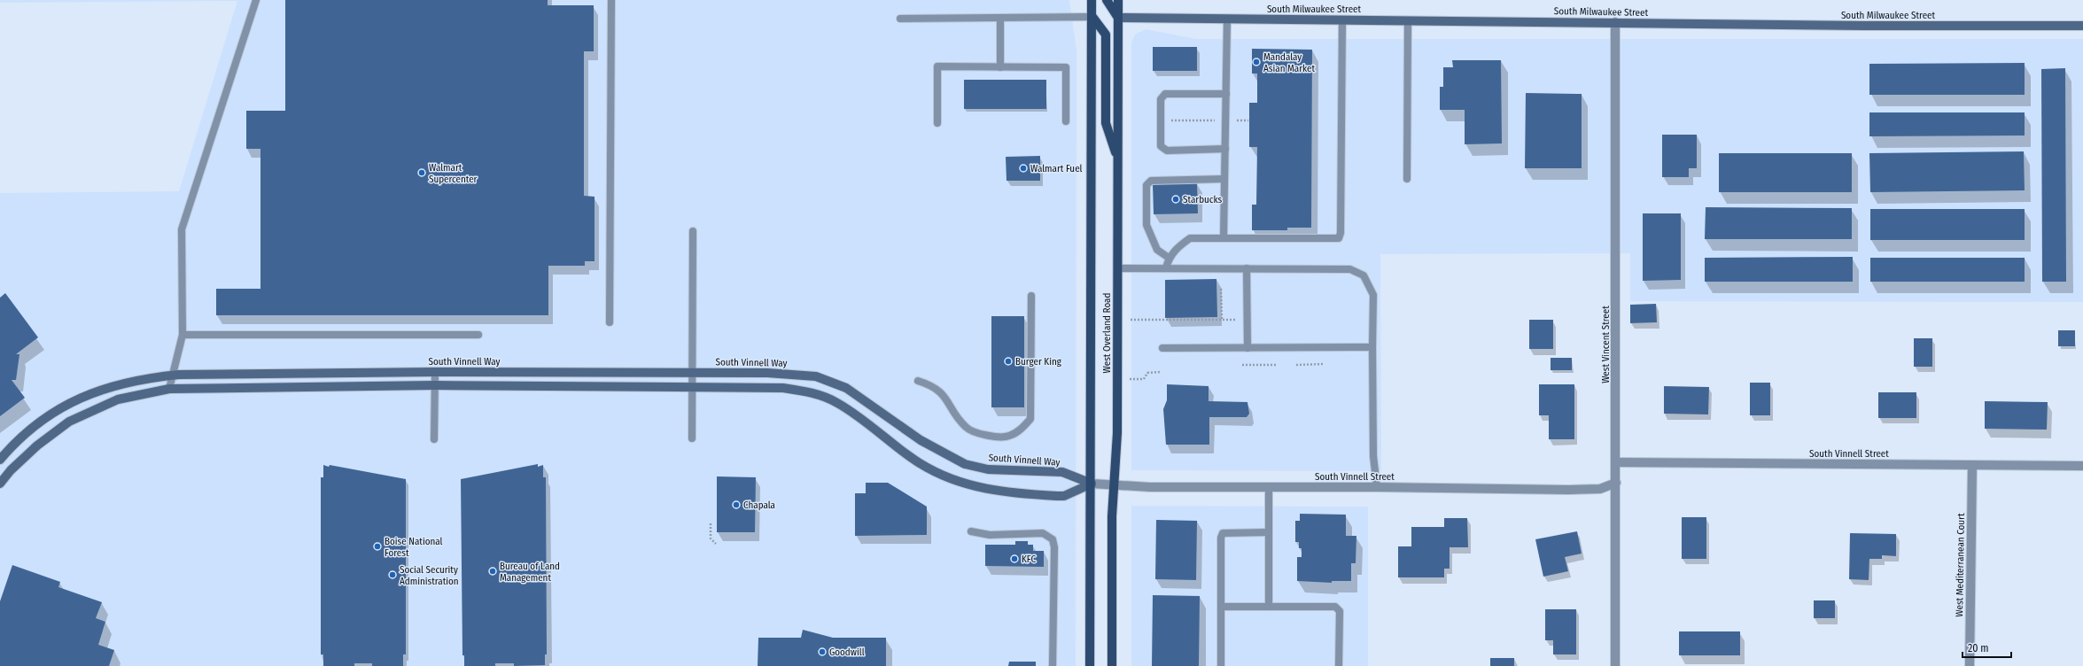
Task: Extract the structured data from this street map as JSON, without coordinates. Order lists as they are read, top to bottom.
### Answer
{
  "streets": {
    "main road": ["West Overland Road"],
    "street": [
      "South Milwaukee Street",
      "West Vincent Street",
      "South Vinnell Way",
      "South Vinnell Street",
      "West Mediterranean Court"
    ]
  },
  "crossings": [
    ["South Milwaukee Street", "West Overland Road"],
    ["South Milwaukee Street", "West Vincent Street"],
    ["West Overland Road", "South Vinnell Way"],
    ["West Overland Road", "South Vinnell Street"],
    ["West Vincent Street", "South Vinnell Street"],
    ["South Vinnell Way", "South Vinnell Street"],
    ["South Vinnell Street", "West Mediterranean Court"]
  ],
  "places": [
    "Mandalay Asian Market",
    "Walmart Fuel",
    "Walmart Supercenter",
    "Starbucks",
    "Burger King",
    "Chapala",
    "Boise National Forest",
    "KFC",
    "Bureau of Land Management",
    "Social Security Administration",
    "Goodwill"
  ],
  "scale_bar": "20 m"
}
